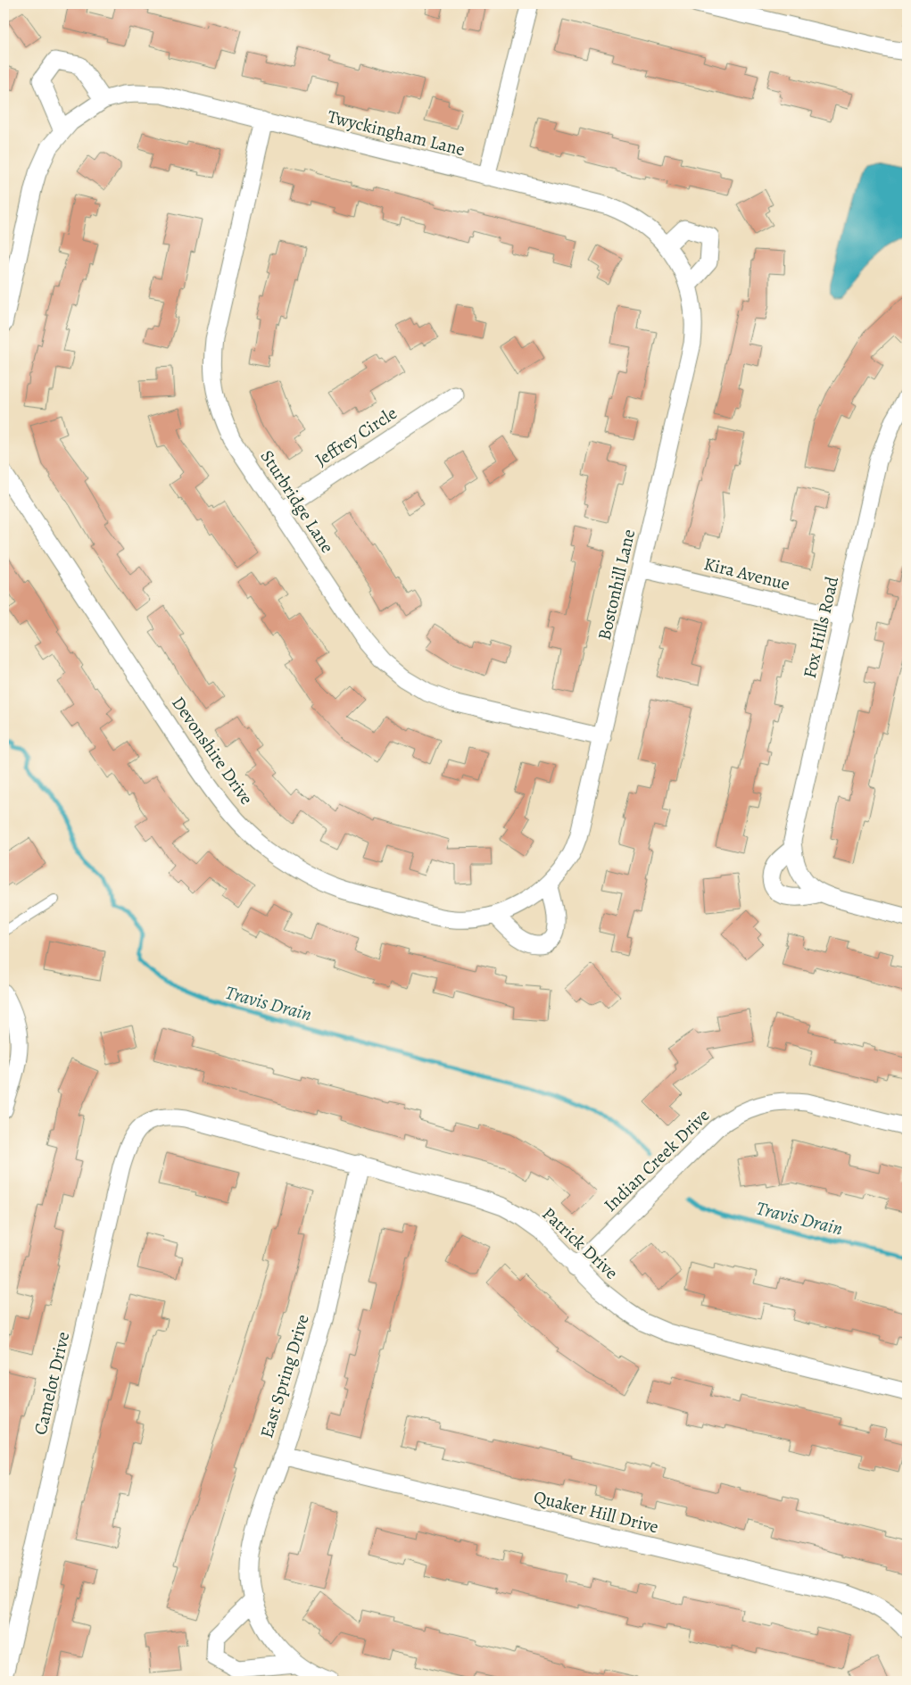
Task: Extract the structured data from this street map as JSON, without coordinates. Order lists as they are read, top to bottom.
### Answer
{
  "streets": {
    "street": [
      "Twyckingham Lane",
      "Jeffrey Circle",
      "Sturbridge Lane",
      "Kira Avenue",
      "Bostonhill Lane",
      "Fox Hills Road",
      "Devonshire Drive",
      "Indian Creek Drive",
      "Patrick Drive",
      "East Spring Drive",
      "Camelot Drive",
      "Quaker Hill Drive"
    ]
  },
  "crossings": [
    ["Twyckingham Lane", "Sturbridge Lane"],
    ["Twyckingham Lane", "Bostonhill Lane"],
    ["Jeffrey Circle", "Sturbridge Lane"],
    ["Sturbridge Lane", "Bostonhill Lane"],
    ["Kira Avenue", "Bostonhill Lane"],
    ["Kira Avenue", "Fox Hills Road"],
    ["Bostonhill Lane", "Devonshire Drive"],
    ["Indian Creek Drive", "Patrick Drive"],
    ["Patrick Drive", "East Spring Drive"],
    ["Patrick Drive", "Camelot Drive"],
    ["East Spring Drive", "Quaker Hill Drive"]
  ],
  "water": ["Travis Drain"]
}
